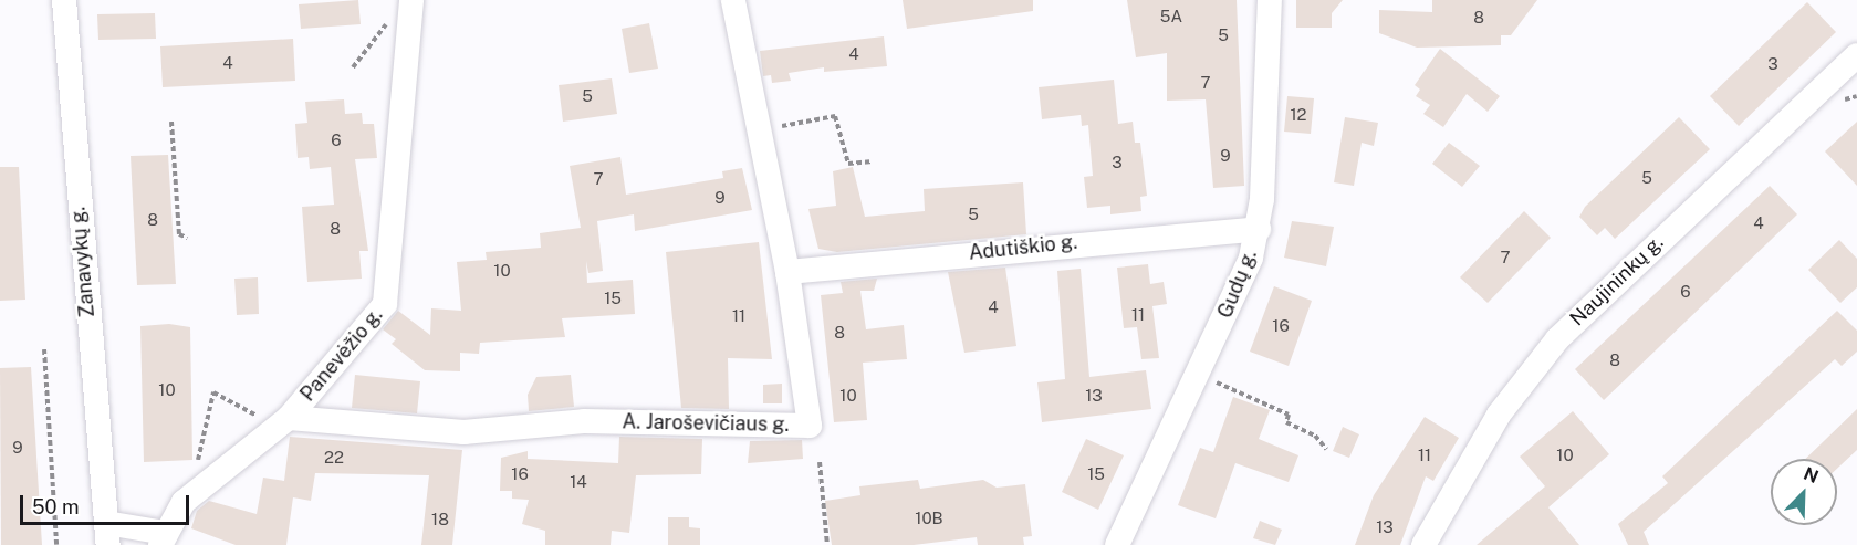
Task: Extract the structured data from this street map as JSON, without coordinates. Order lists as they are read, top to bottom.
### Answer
{
  "streets": {
    "street": [
      "Adutiškio g.",
      "Zanavykų g.",
      "Naujininkų g.",
      "Gudų g.",
      "Panevėžio g.",
      "A. Jaroševičiaus g."
    ]
  },
  "crossings": [
    ["Adutiškio g.", "Gudų g."],
    ["Adutiškio g.", "A. Jaroševičiaus g."],
    ["Zanavykų g.", "Panevėžio g."],
    ["Panevėžio g.", "A. Jaroševičiaus g."]
  ],
  "house_numbers": [
    "5A",
    "8",
    "5",
    "4",
    "4",
    "3",
    "7",
    "5",
    "12",
    "6",
    "9",
    "3",
    "5",
    "7",
    "9",
    "5",
    "8",
    "4",
    "8",
    "7",
    "10",
    "6",
    "15",
    "4",
    "11",
    "11",
    "16",
    "8",
    "8",
    "10",
    "10",
    "13",
    "9",
    "11",
    "10",
    "22",
    "16",
    "15",
    "14",
    "10B",
    "18",
    "13"
  ],
  "scale_bar": "50 m",
  "north": "top right"
}
